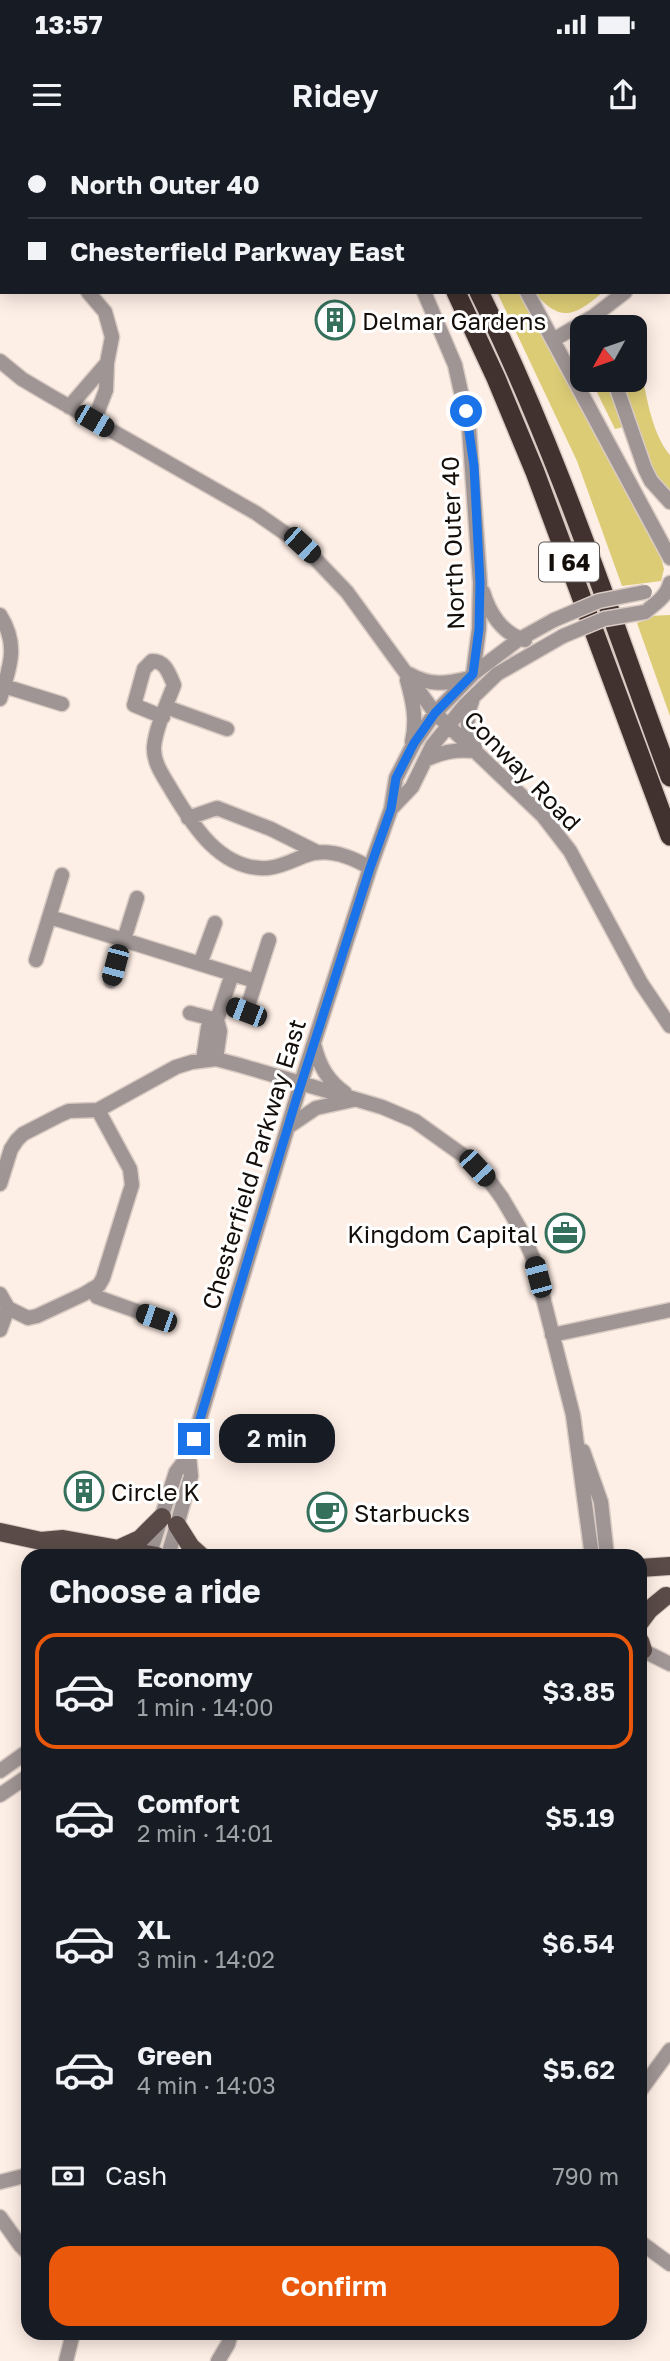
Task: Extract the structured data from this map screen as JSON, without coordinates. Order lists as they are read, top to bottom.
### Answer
{
  "streets": {
    "highway": ["I 64"],
    "street": ["North Outer 40", "Conway Road", "Chesterfield Parkway East"]
  },
  "crossings": [
    ["North Outer 40", "Chesterfield Parkway East"],
    ["Conway Road", "Chesterfield Parkway East"]
  ],
  "places": {
    "building": ["Delmar Gardens", "Circle K"],
    "office": ["Kingdom Capital"],
    "cafe": ["Starbucks"]
  },
  "north": "bottom left",
  "page": {
    "status": "13:57",
    "header": "Ridey",
    "banner": ["North Outer 40", "Chesterfield Parkway East"],
    "bubble": "2 min",
    "heading": "Choose a ride",
    "list": [
      {
        "name": "Economy",
        "note": "1 min · 14:00",
        "value": "$3.85"
      },
      {
        "name": "Comfort",
        "note": "2 min · 14:01",
        "value": "$5.19"
      },
      {
        "name": "XL",
        "note": "3 min · 14:02",
        "value": "$6.54"
      },
      {
        "name": "Green",
        "note": "4 min · 14:03",
        "value": "$5.62"
      }
    ],
    "pay": ["Cash", "790 m"],
    "buttons": "Confirm"
  }
}
